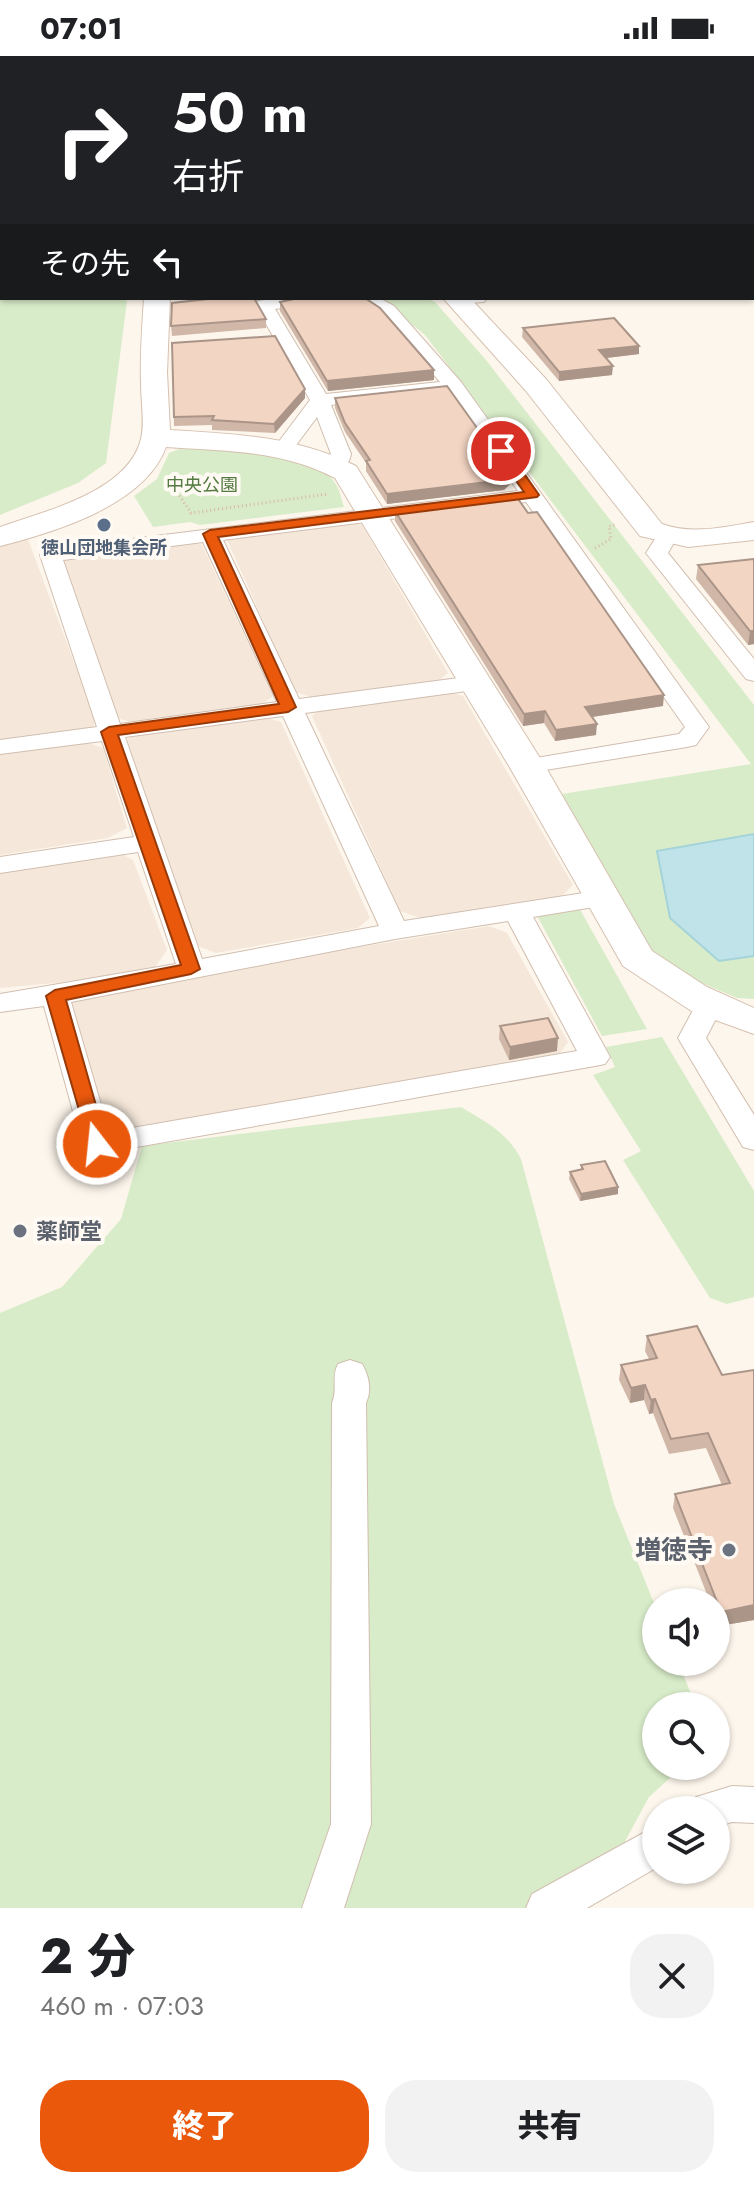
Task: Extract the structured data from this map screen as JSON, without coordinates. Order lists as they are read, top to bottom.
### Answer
{
  "parks": ["中央公園"],
  "places": ["徳山団地集会所", "薬師堂", "増徳寺"],
  "page": {
    "status": "07:01",
    "turn": ["50 m", "右折"],
    "then": "その先",
    "heading": ["2 分", "460 m · 07:03"],
    "buttons": ["終了", "共有"]
  }
}
